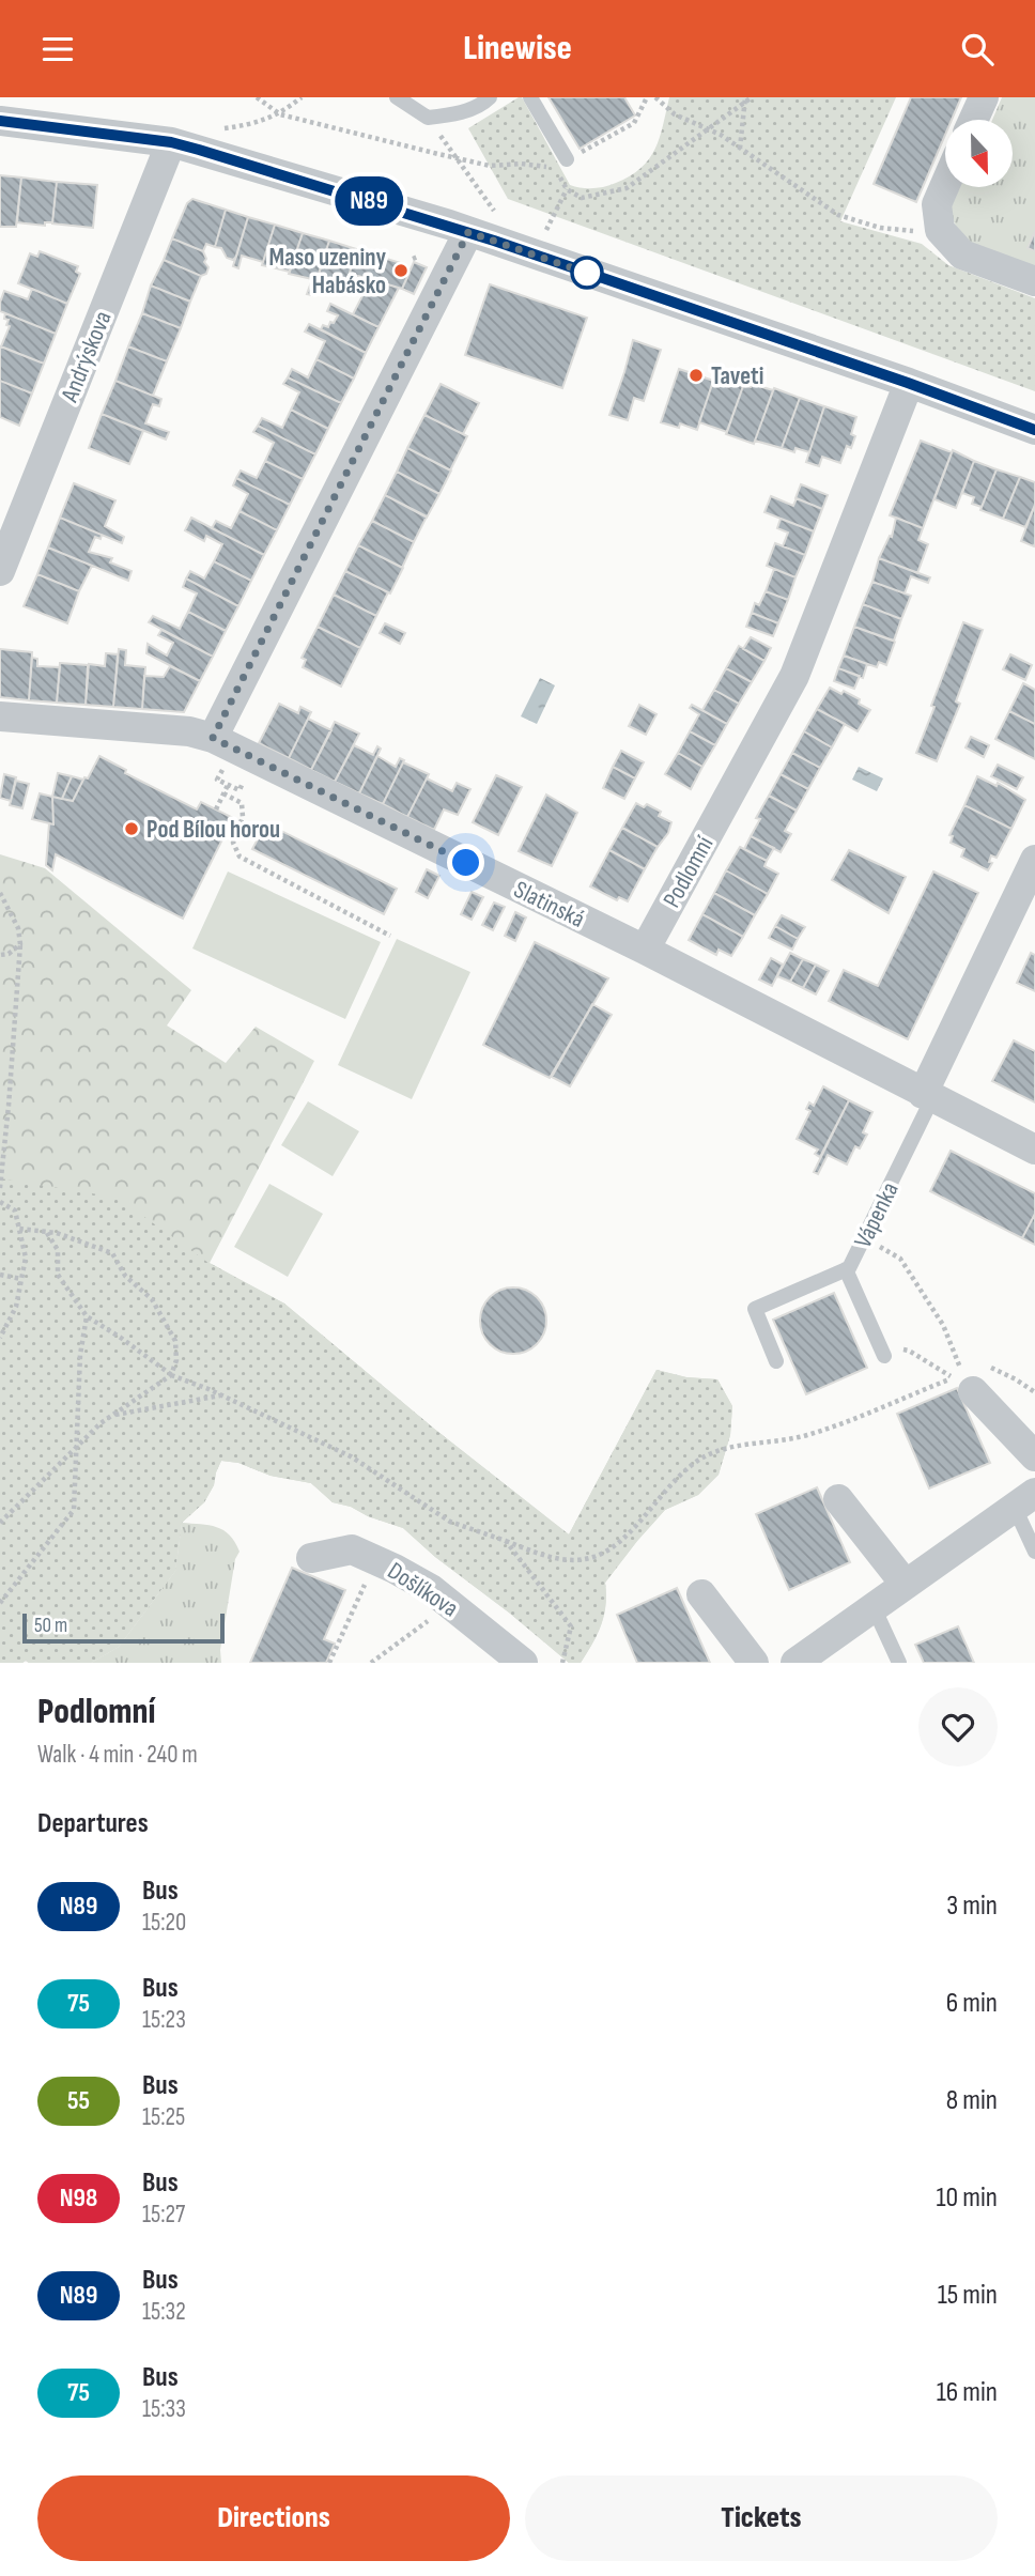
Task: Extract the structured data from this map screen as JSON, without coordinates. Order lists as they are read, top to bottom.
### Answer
{
  "streets": {
    "street": [
      "Andrýskova",
      "Podlomní",
      "Slatinská",
      "Vápenka",
      "Došlíkova"
    ]
  },
  "crossings": [
    ["Podlomní", "Slatinská"],
    ["Slatinská", "Vápenka"]
  ],
  "places": ["Maso uzeniny Habásko", "Taveti", "Pod Bílou horou"],
  "lines": ["bus line N89"],
  "scale_bar": "50 m",
  "north": "bottom",
  "page": {
    "header": "Linewise",
    "on_map": "N89",
    "scale": "50 m",
    "heading": [
      ["Podlomní", "Walk · 4 min · 240 m"],
      "Departures"
    ],
    "list": [
      {
        "mark": "N89",
        "name": "Bus",
        "note": "15:20",
        "value": "3 min"
      },
      {
        "mark": "75",
        "name": "Bus",
        "note": "15:23",
        "value": "6 min"
      },
      {
        "mark": "55",
        "name": "Bus",
        "note": "15:25",
        "value": "8 min"
      },
      {
        "mark": "N98",
        "name": "Bus",
        "note": "15:27",
        "value": "10 min"
      },
      {
        "mark": "N89",
        "name": "Bus",
        "note": "15:32",
        "value": "15 min"
      },
      {
        "mark": "75",
        "name": "Bus",
        "note": "15:33",
        "value": "16 min"
      }
    ],
    "buttons": ["Directions", "Tickets"]
  }
}
